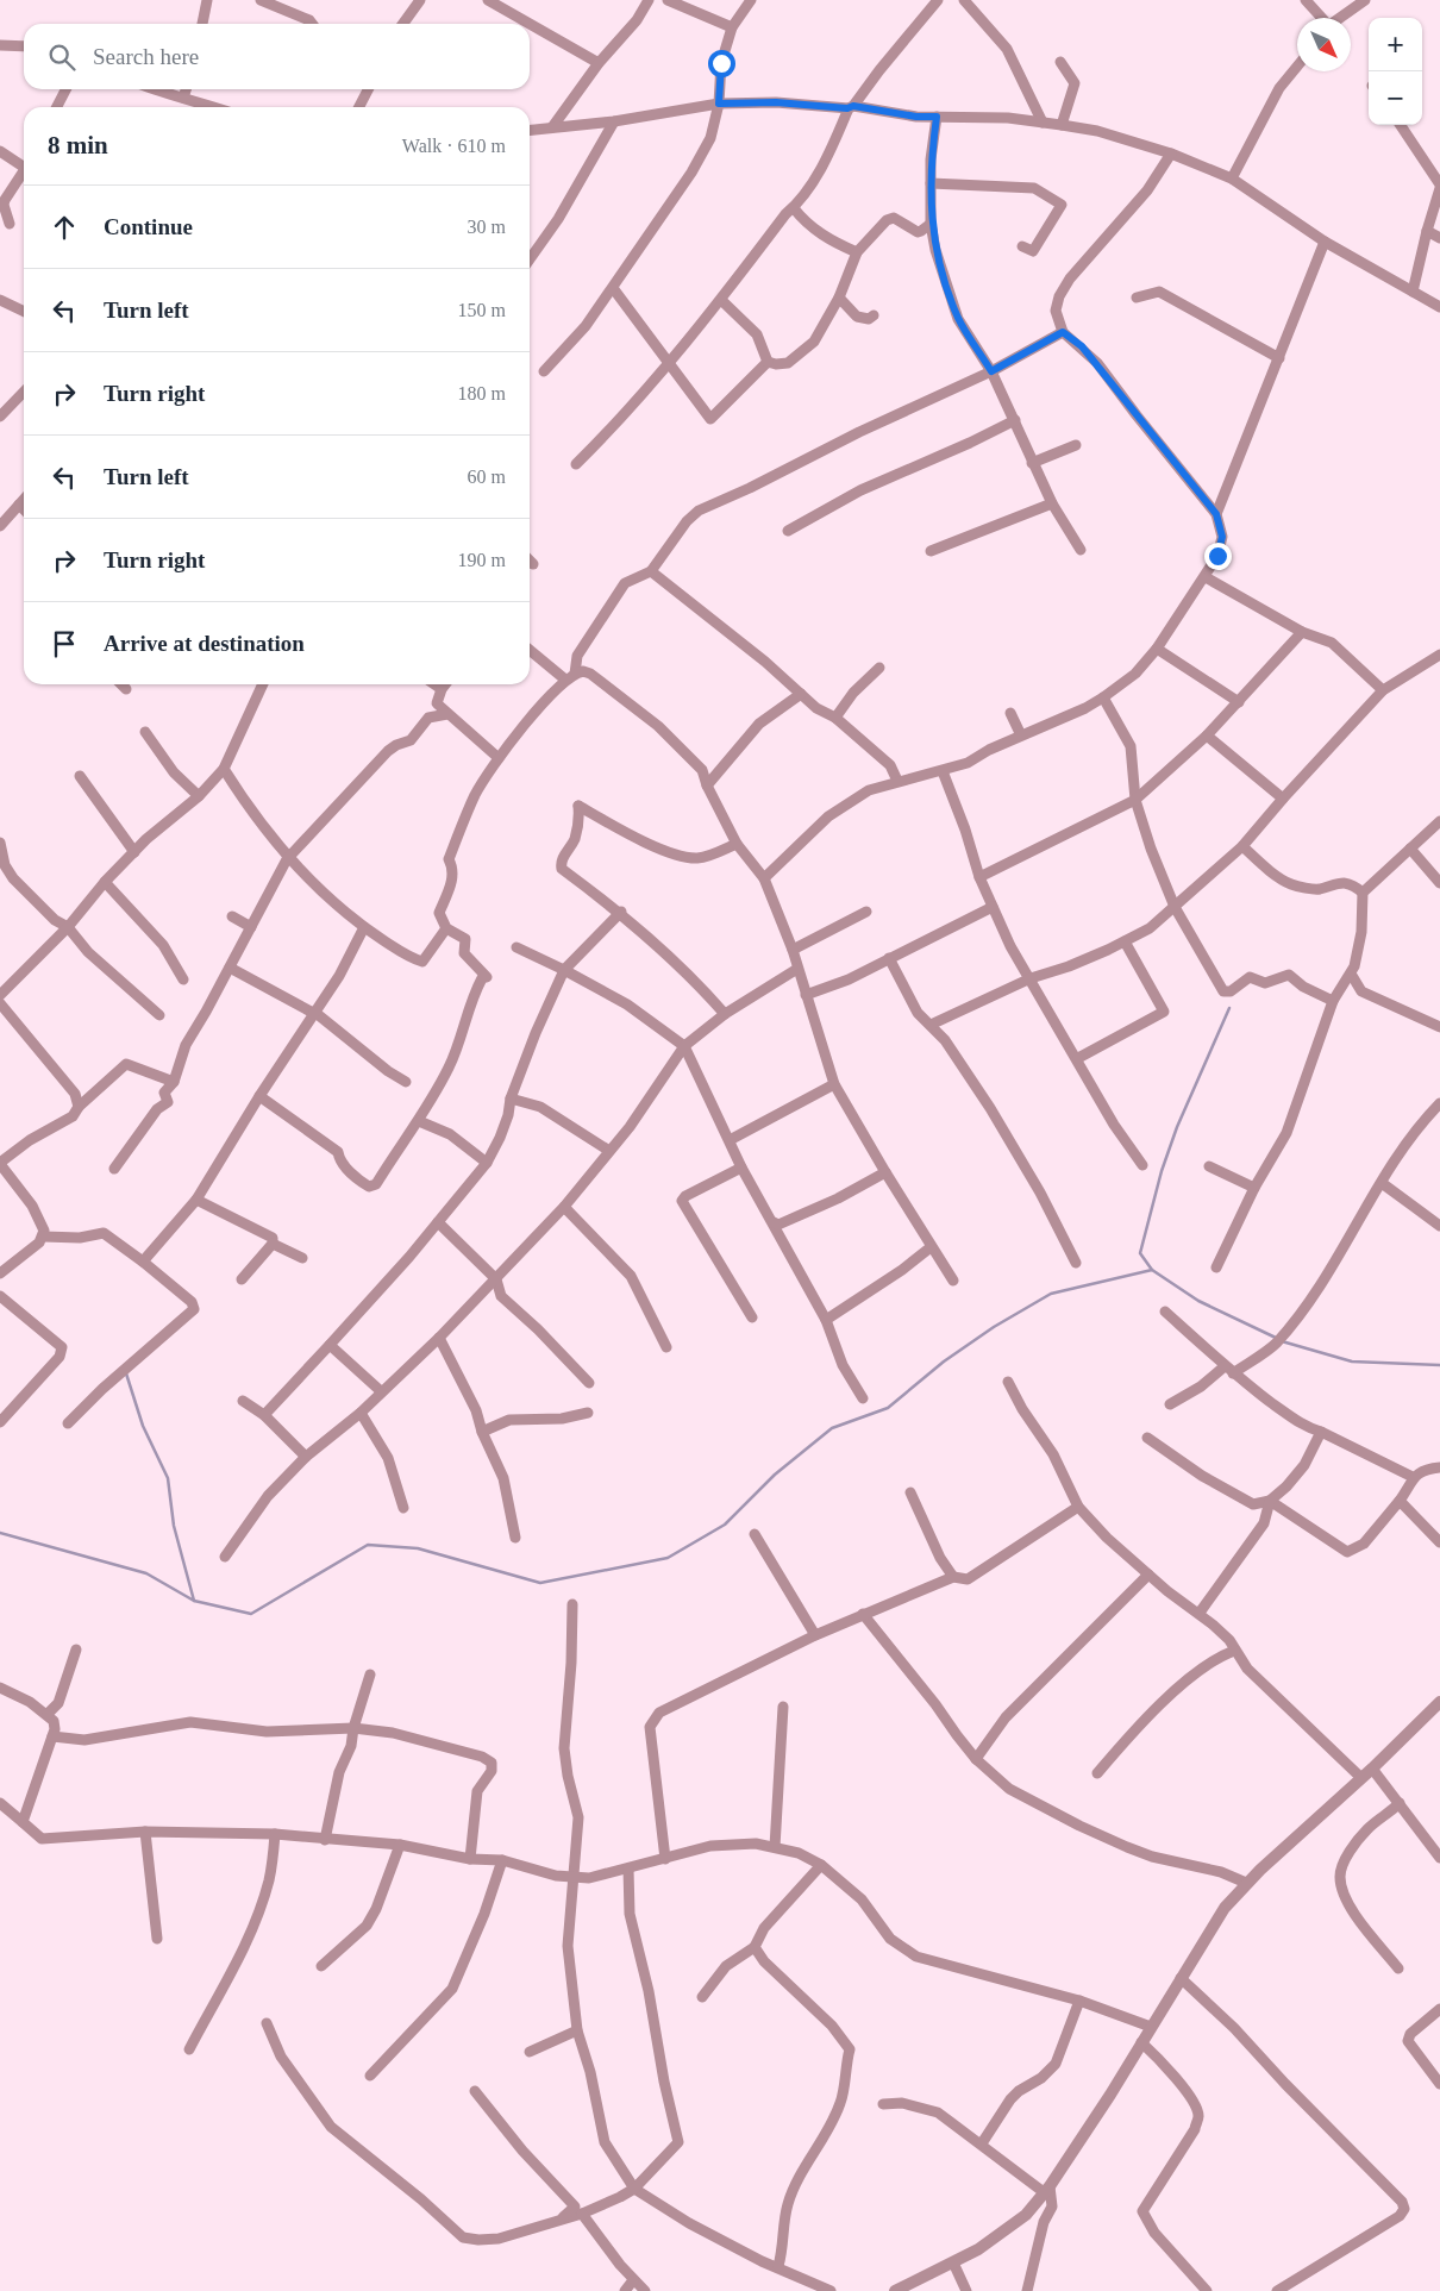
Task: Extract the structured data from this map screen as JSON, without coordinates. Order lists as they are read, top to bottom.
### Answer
{
  "north": "bottom right",
  "page": {
    "map_buttons": ["+", "−"],
    "search": "Search here",
    "heading": ["8 min", "Walk · 610 m"],
    "list": [
      ["Continue", "30 m"],
      ["Turn left", "150 m"],
      ["Turn right", "180 m"],
      ["Turn left", "60 m"],
      ["Turn right", "190 m"],
      "Arrive at destination"
    ]
  }
}
